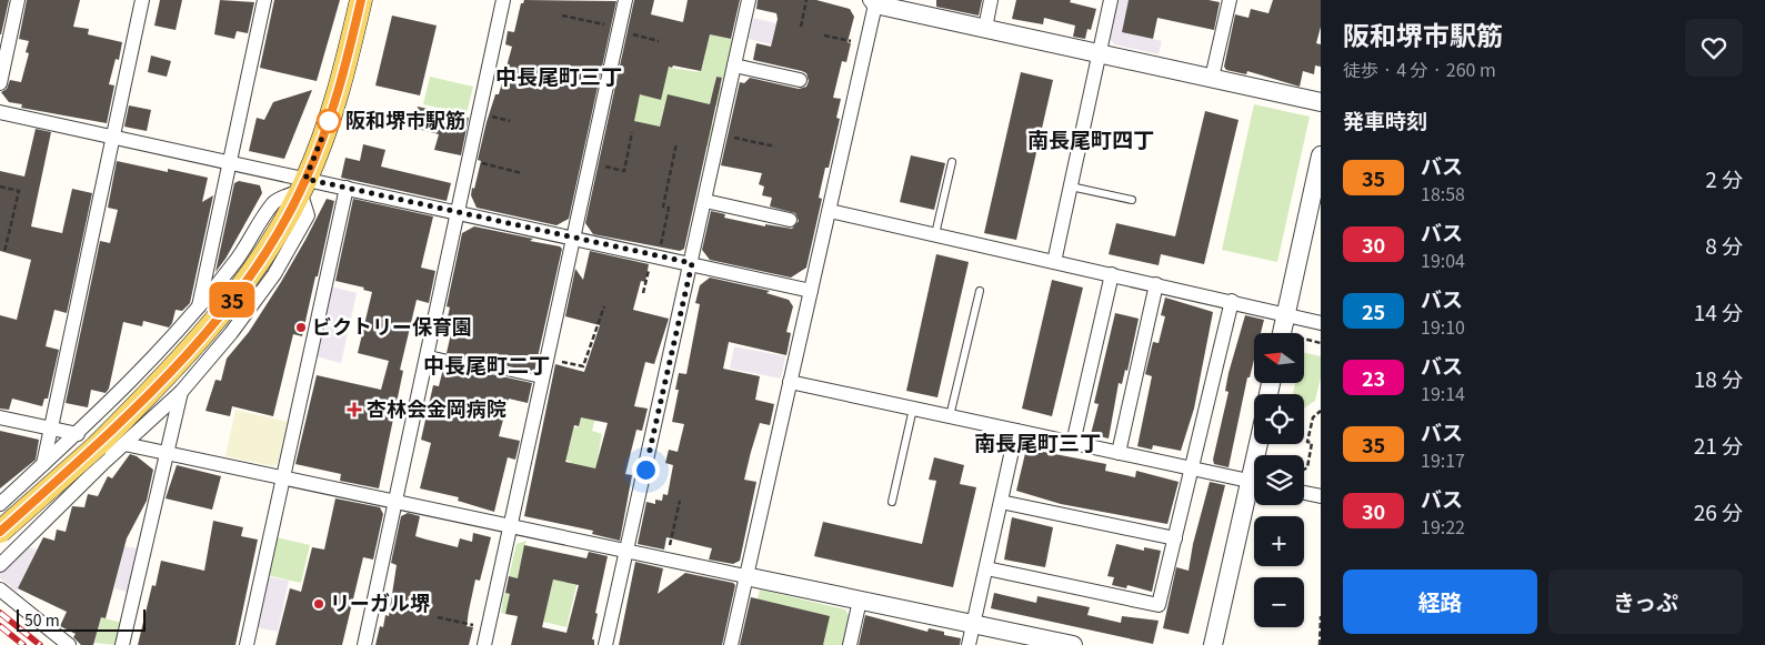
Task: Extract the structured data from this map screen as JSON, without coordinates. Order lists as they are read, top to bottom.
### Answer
{
  "districts": [
    "中長尾町三丁",
    "南長尾町四丁",
    "中長尾町二丁",
    "南長尾町三丁"
  ],
  "places": {
    "other": ["阪和堺市駅筋", "ビクトリー保育園", "リーガル堺"],
    "health": ["杏林会金岡病院"]
  },
  "lines": ["bus line 35"],
  "scale_bar": "50 m",
  "north": "left",
  "page": {
    "on_map": "35",
    "heading": [
      ["阪和堺市駅筋", "徒歩 · 4 分 · 260 m"],
      "発車時刻"
    ],
    "list": [
      {
        "mark": "35",
        "name": "バス",
        "note": "18:58",
        "value": "2 分"
      },
      {
        "mark": "30",
        "name": "バス",
        "note": "19:04",
        "value": "8 分"
      },
      {
        "mark": "25",
        "name": "バス",
        "note": "19:10",
        "value": "14 分"
      },
      {
        "mark": "23",
        "name": "バス",
        "note": "19:14",
        "value": "18 分"
      },
      {
        "mark": "35",
        "name": "バス",
        "note": "19:17",
        "value": "21 分"
      },
      {
        "mark": "30",
        "name": "バス",
        "note": "19:22",
        "value": "26 分"
      }
    ],
    "map_buttons": ["+", "−"],
    "buttons": ["経路", "きっぷ"],
    "scale": "50 m"
  }
}
